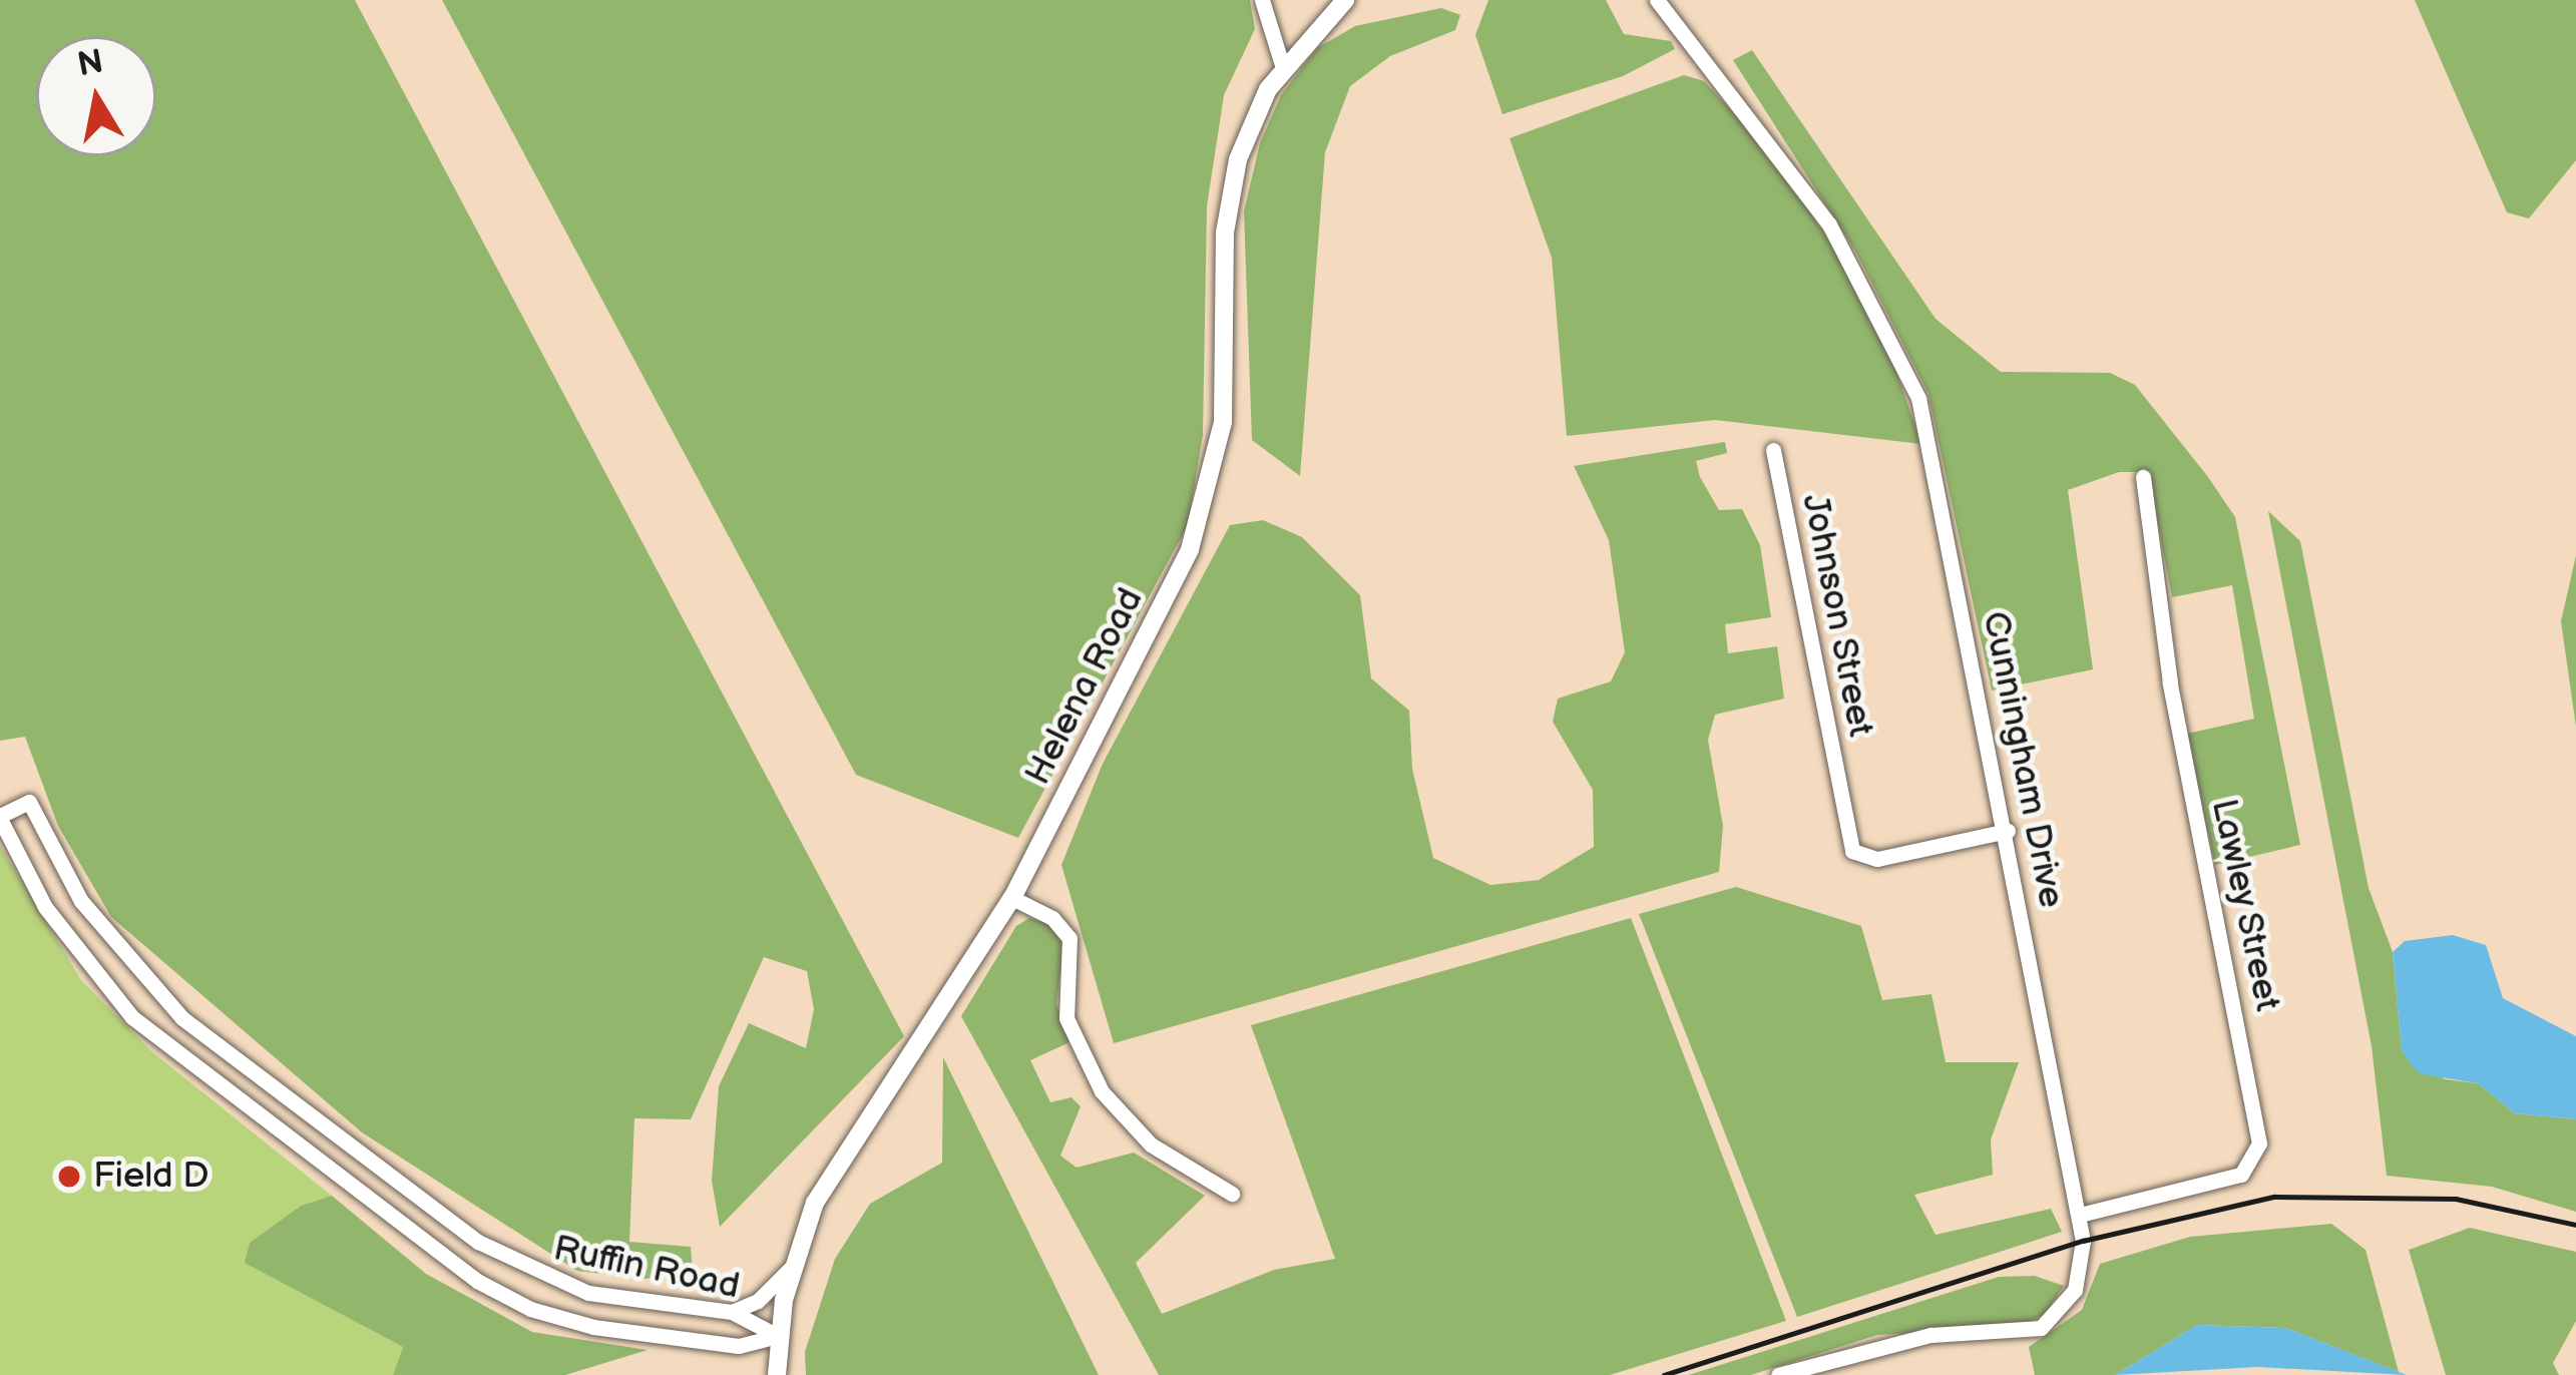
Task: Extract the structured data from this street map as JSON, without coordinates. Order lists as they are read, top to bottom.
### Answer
{
  "streets": {
    "main road": ["Helena Road"],
    "street": [
      "Johnson Street",
      "Cunningham Drive",
      "Lawley Street",
      "Ruffin Road"
    ]
  },
  "crossings": [
    ["Johnson Street", "Cunningham Drive"],
    ["Helena Road", "Ruffin Road"],
    ["Cunningham Drive", "Lawley Street"]
  ],
  "places": ["Field D"],
  "north": "top"
}
